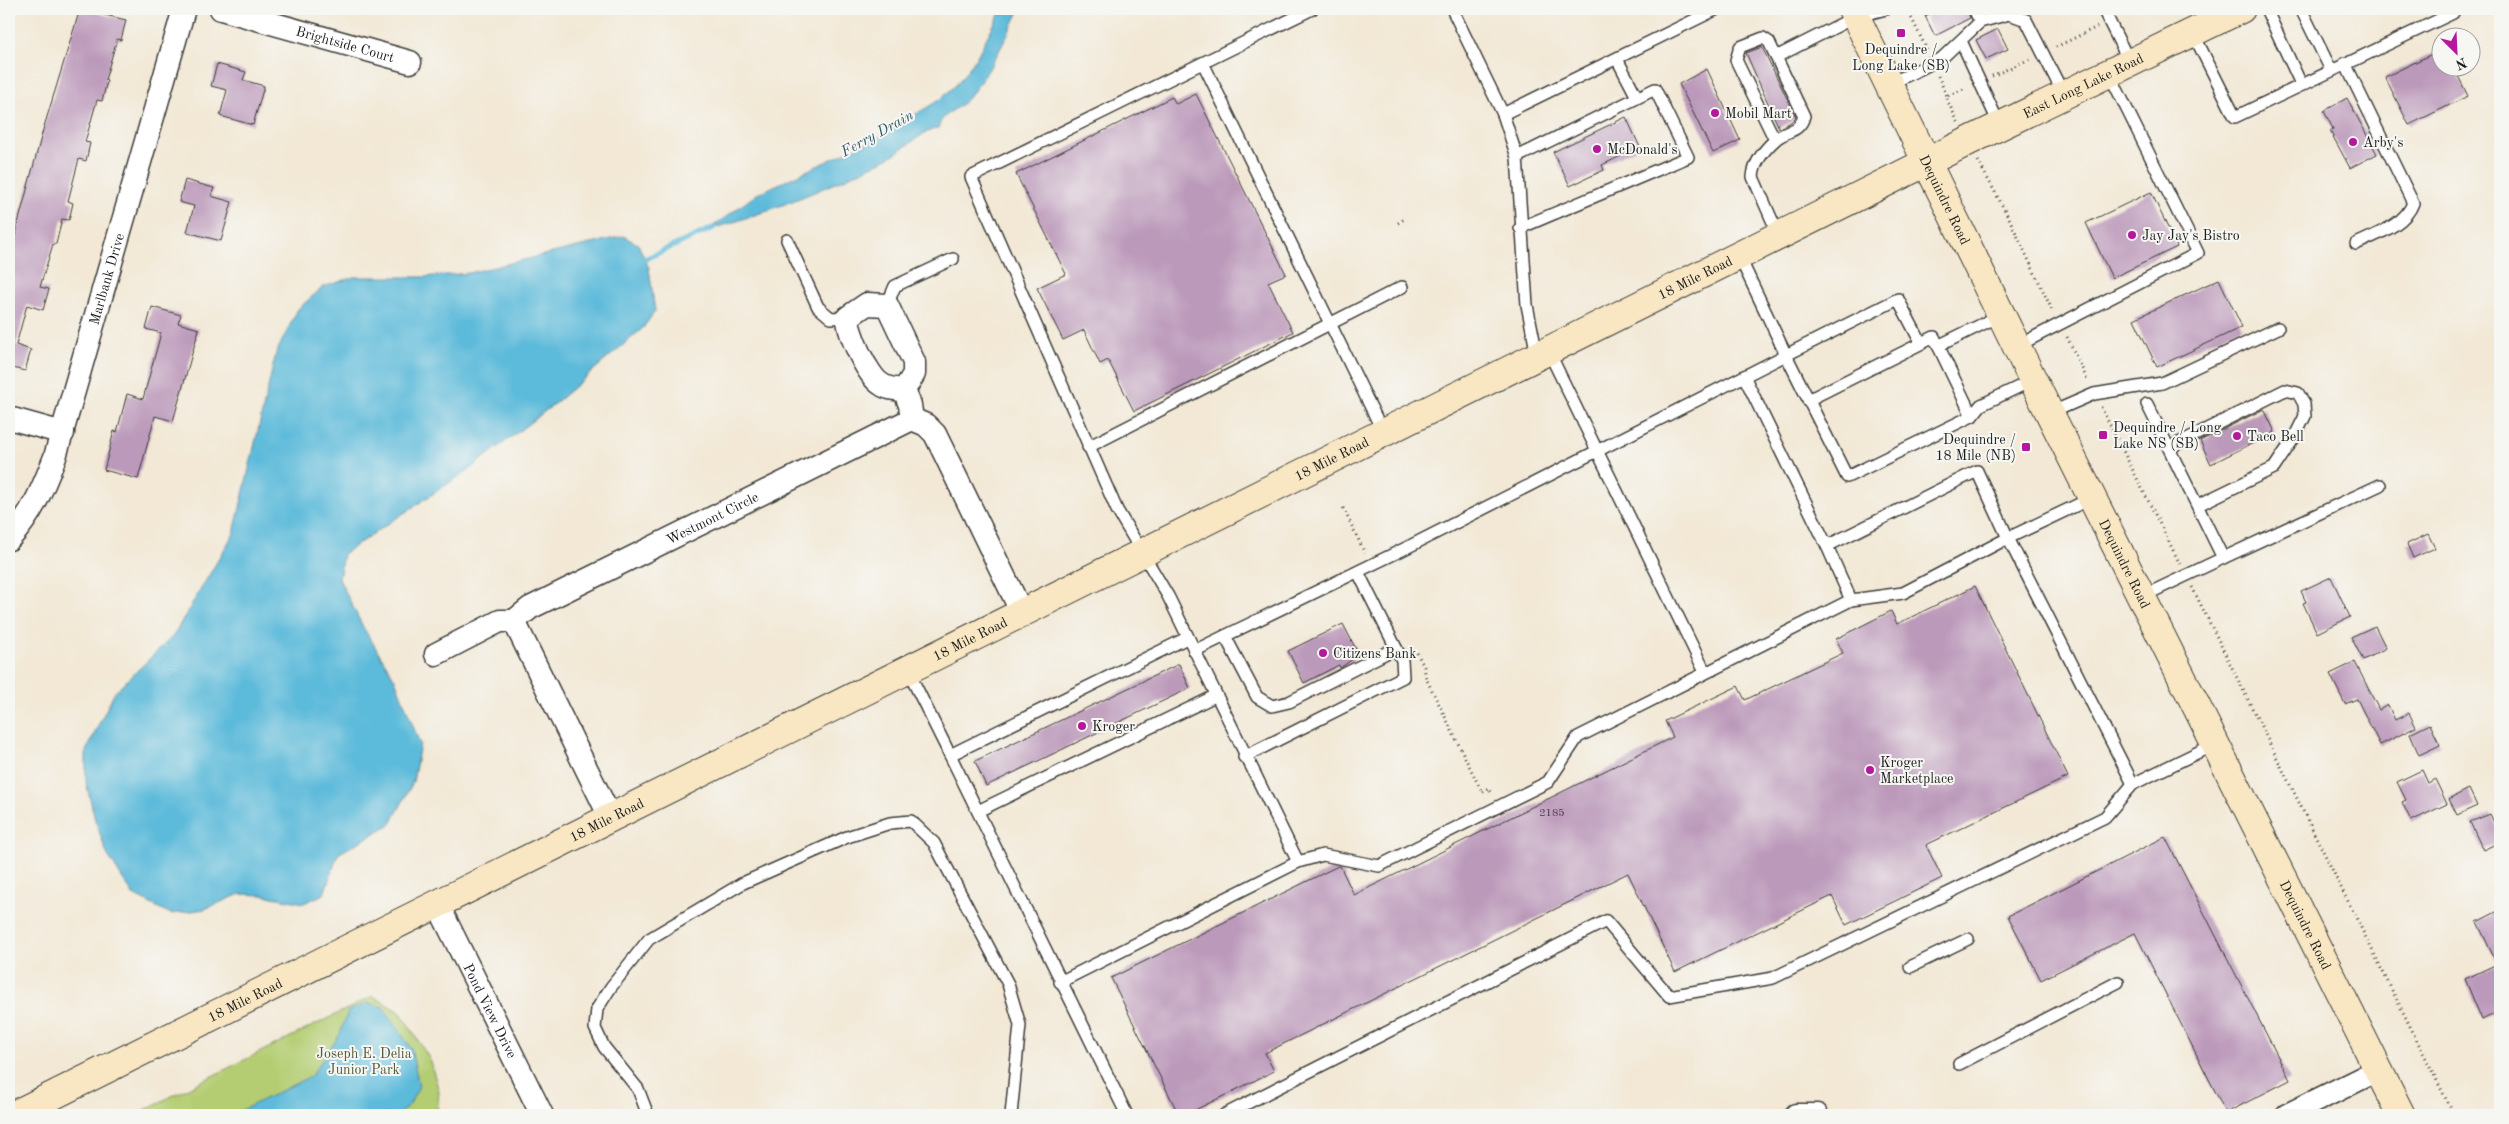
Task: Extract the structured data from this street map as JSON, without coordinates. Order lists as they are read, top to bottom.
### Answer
{
  "streets": {
    "main road": ["East Long Lake Road", "Dequindre Road", "18 Mile Road"],
    "street": [
      "Brightside Court",
      "Marlbank Drive",
      "Westmont Circle",
      "Pond View Drive"
    ]
  },
  "crossings": [
    ["East Long Lake Road", "Dequindre Road"],
    ["East Long Lake Road", "18 Mile Road"],
    ["Dequindre Road", "18 Mile Road"],
    ["18 Mile Road", "Pond View Drive"]
  ],
  "water": ["Ferry Drain"],
  "parks": ["Joseph E. Delia Junior Park"],
  "places": {
    "transit": ["Dequindre / Long Lake (SB)", "Dequindre / Long Lake NS (SB)", "Dequindre / 18 Mile (NB)"],
    "other": [
      "Mobil Mart",
      "Arby's",
      "McDonald's",
      "Jay Jay's Bistro",
      "Taco Bell",
      "Citizens Bank",
      "Kroger",
      "Kroger Marketplace"
    ]
  },
  "house_numbers": ["2185"],
  "north": "bottom right"
}
